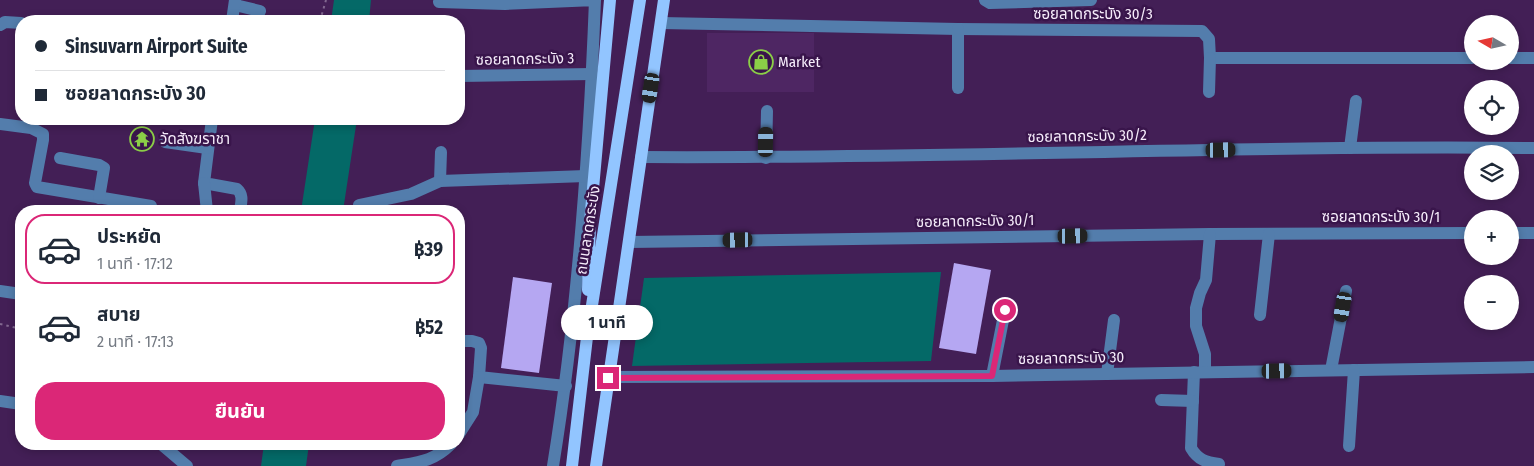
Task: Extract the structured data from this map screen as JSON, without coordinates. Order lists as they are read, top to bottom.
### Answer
{
  "streets": {
    "main road": ["ถนนลาดกระบัง"],
    "street": [
      "ซอยลาดกระบัง 30/3",
      "ซอยลาดกระบัง 3",
      "ซอยลาดกระบัง 30/2",
      "ซอยลาดกระบัง 30/1",
      "ซอยลาดกระบัง 30"
    ]
  },
  "places": {
    "shop": ["Market"],
    "temple": ["วัดสังฆราชา"]
  },
  "north": "left",
  "page": {
    "map_buttons": ["+", "−"],
    "banner": ["Sinsuvarn Airport Suite", "ซอยลาดกระบัง 30"],
    "list": [
      {
        "name": "ประหยัด",
        "note": "1 นาที · 17:12",
        "value": "฿39"
      },
      {
        "name": "สบาย",
        "note": "2 นาที · 17:13",
        "value": "฿52"
      }
    ],
    "bubble": "1 นาที",
    "buttons": "ยืนยัน"
  }
}
